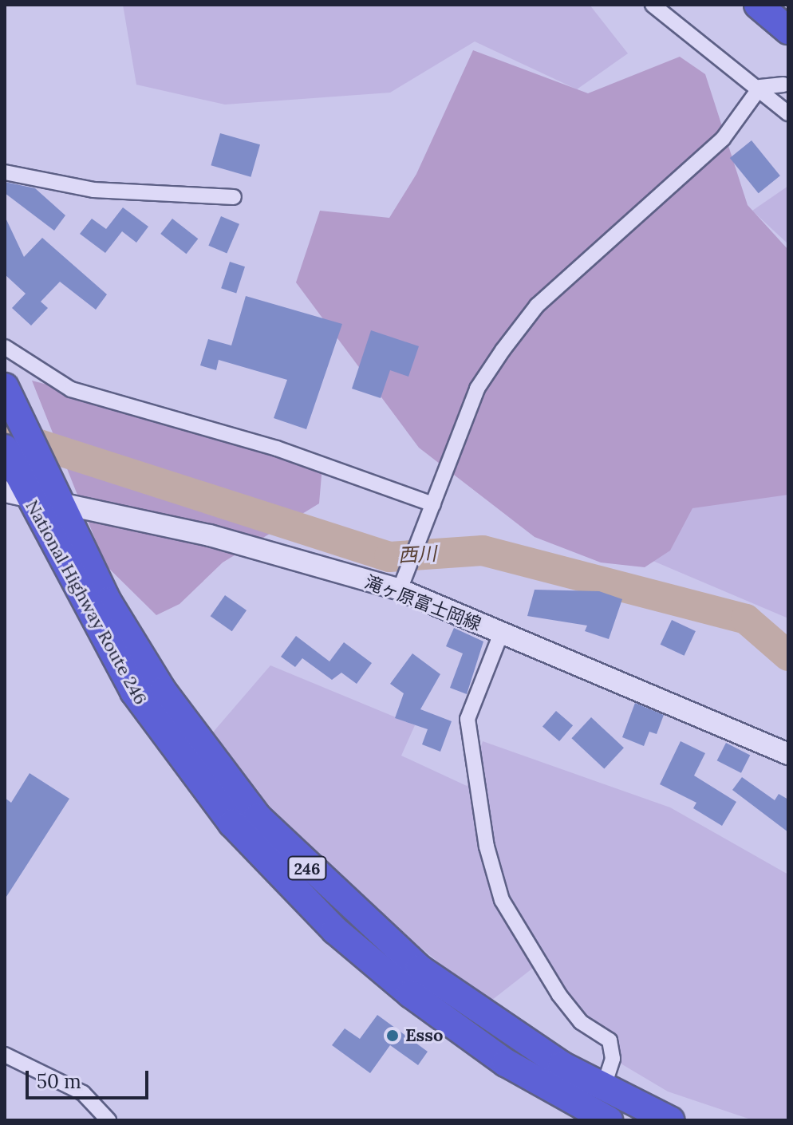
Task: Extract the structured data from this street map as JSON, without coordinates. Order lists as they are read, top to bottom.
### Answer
{
  "streets": {
    "highway": ["National Highway Route 246", "246"],
    "main road": ["滝ヶ原富士岡線"]
  },
  "crossings": [
    ["National Highway Route 246", "滝ヶ原富士岡線"]
  ],
  "water": ["西川"],
  "places": ["Esso"],
  "scale_bar": "50 m"
}
